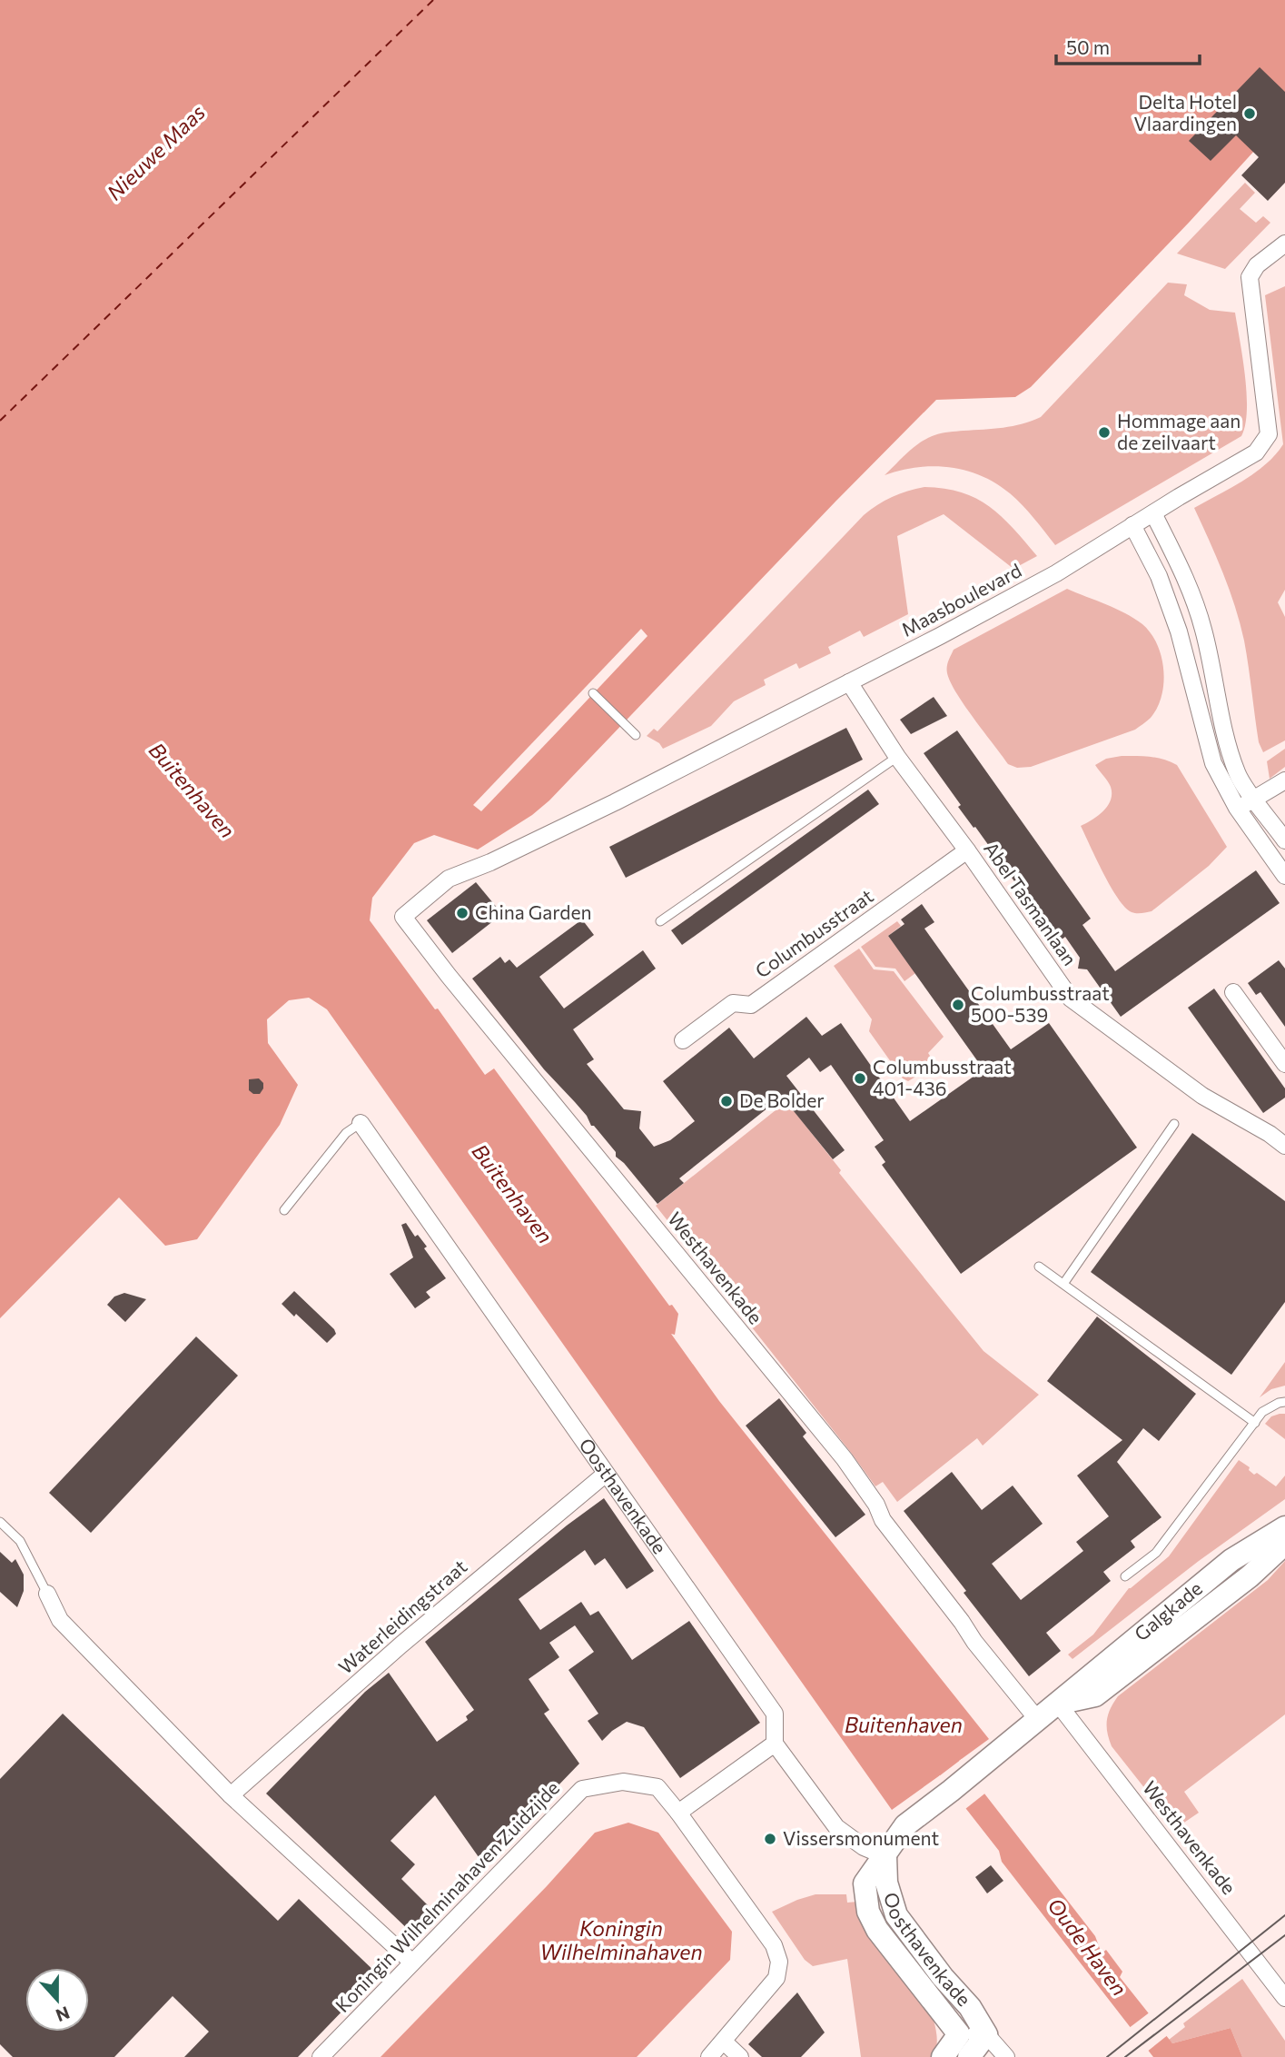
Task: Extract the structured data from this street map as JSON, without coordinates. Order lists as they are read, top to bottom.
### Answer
{
  "streets": {
    "main road": ["Oosthavenkade", "Galgkade"],
    "street": [
      "Maasboulevard",
      "Abel Tasmanlaan",
      "Columbusstraat",
      "Westhavenkade",
      "Waterleidingstraat",
      "Koningin Wilhelminahaven Zuidzijde"
    ]
  },
  "crossings": [
    ["Maasboulevard", "Abel Tasmanlaan"],
    ["Maasboulevard", "Westhavenkade"],
    ["Abel Tasmanlaan", "Columbusstraat"],
    ["Westhavenkade", "Galgkade"],
    ["Oosthavenkade", "Galgkade"],
    ["Oosthavenkade", "Waterleidingstraat"]
  ],
  "water": [
    "Nieuwe Maas",
    "Buitenhaven",
    "Koningin Wilhelminahaven",
    "Oude Haven"
  ],
  "places": [
    "Delta Hotel Vlaardingen",
    "Hommage aan de zeilvaart",
    "China Garden",
    "Columbusstraat 500-539",
    "Columbusstraat 401-436",
    "De Bolder",
    "Vissersmonument"
  ],
  "scale_bar": "50 m",
  "north": "bottom"
}
